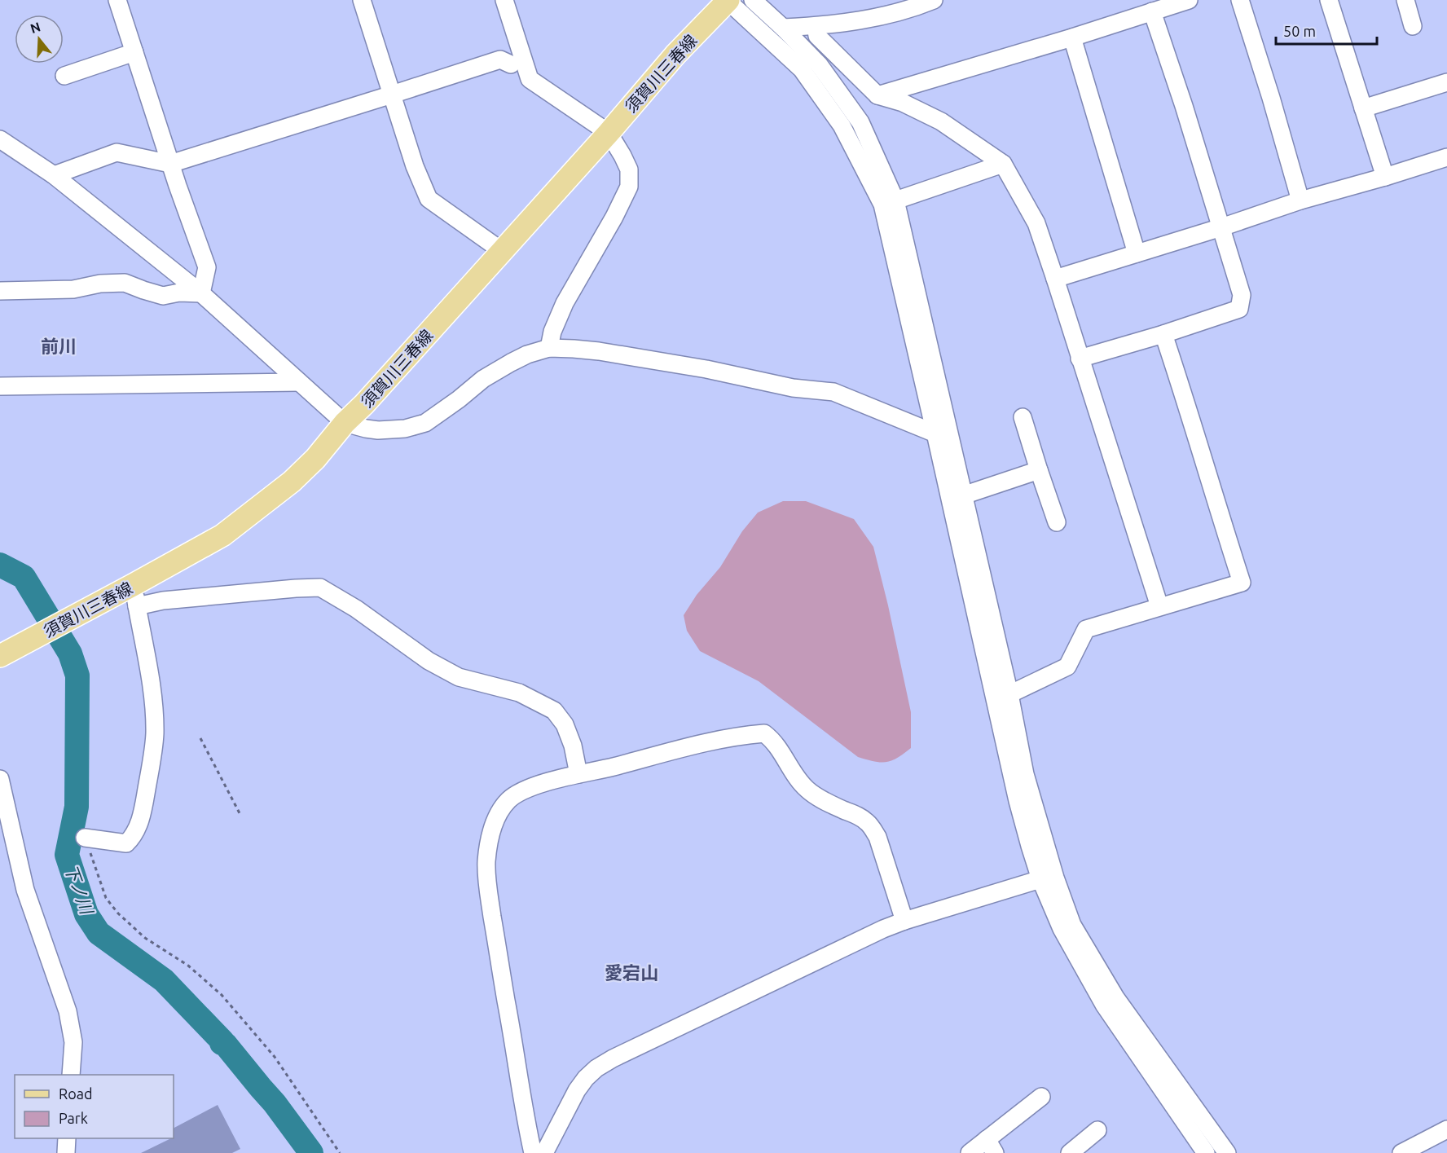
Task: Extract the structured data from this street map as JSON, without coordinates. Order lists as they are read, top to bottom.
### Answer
{
  "streets": {
    "main road": ["須賀川三春線"]
  },
  "districts": ["前川", "愛宕山"],
  "water": ["下ノ川"],
  "legend": ["Road", "Park"],
  "scale_bar": "50 m",
  "north": "top"
}
